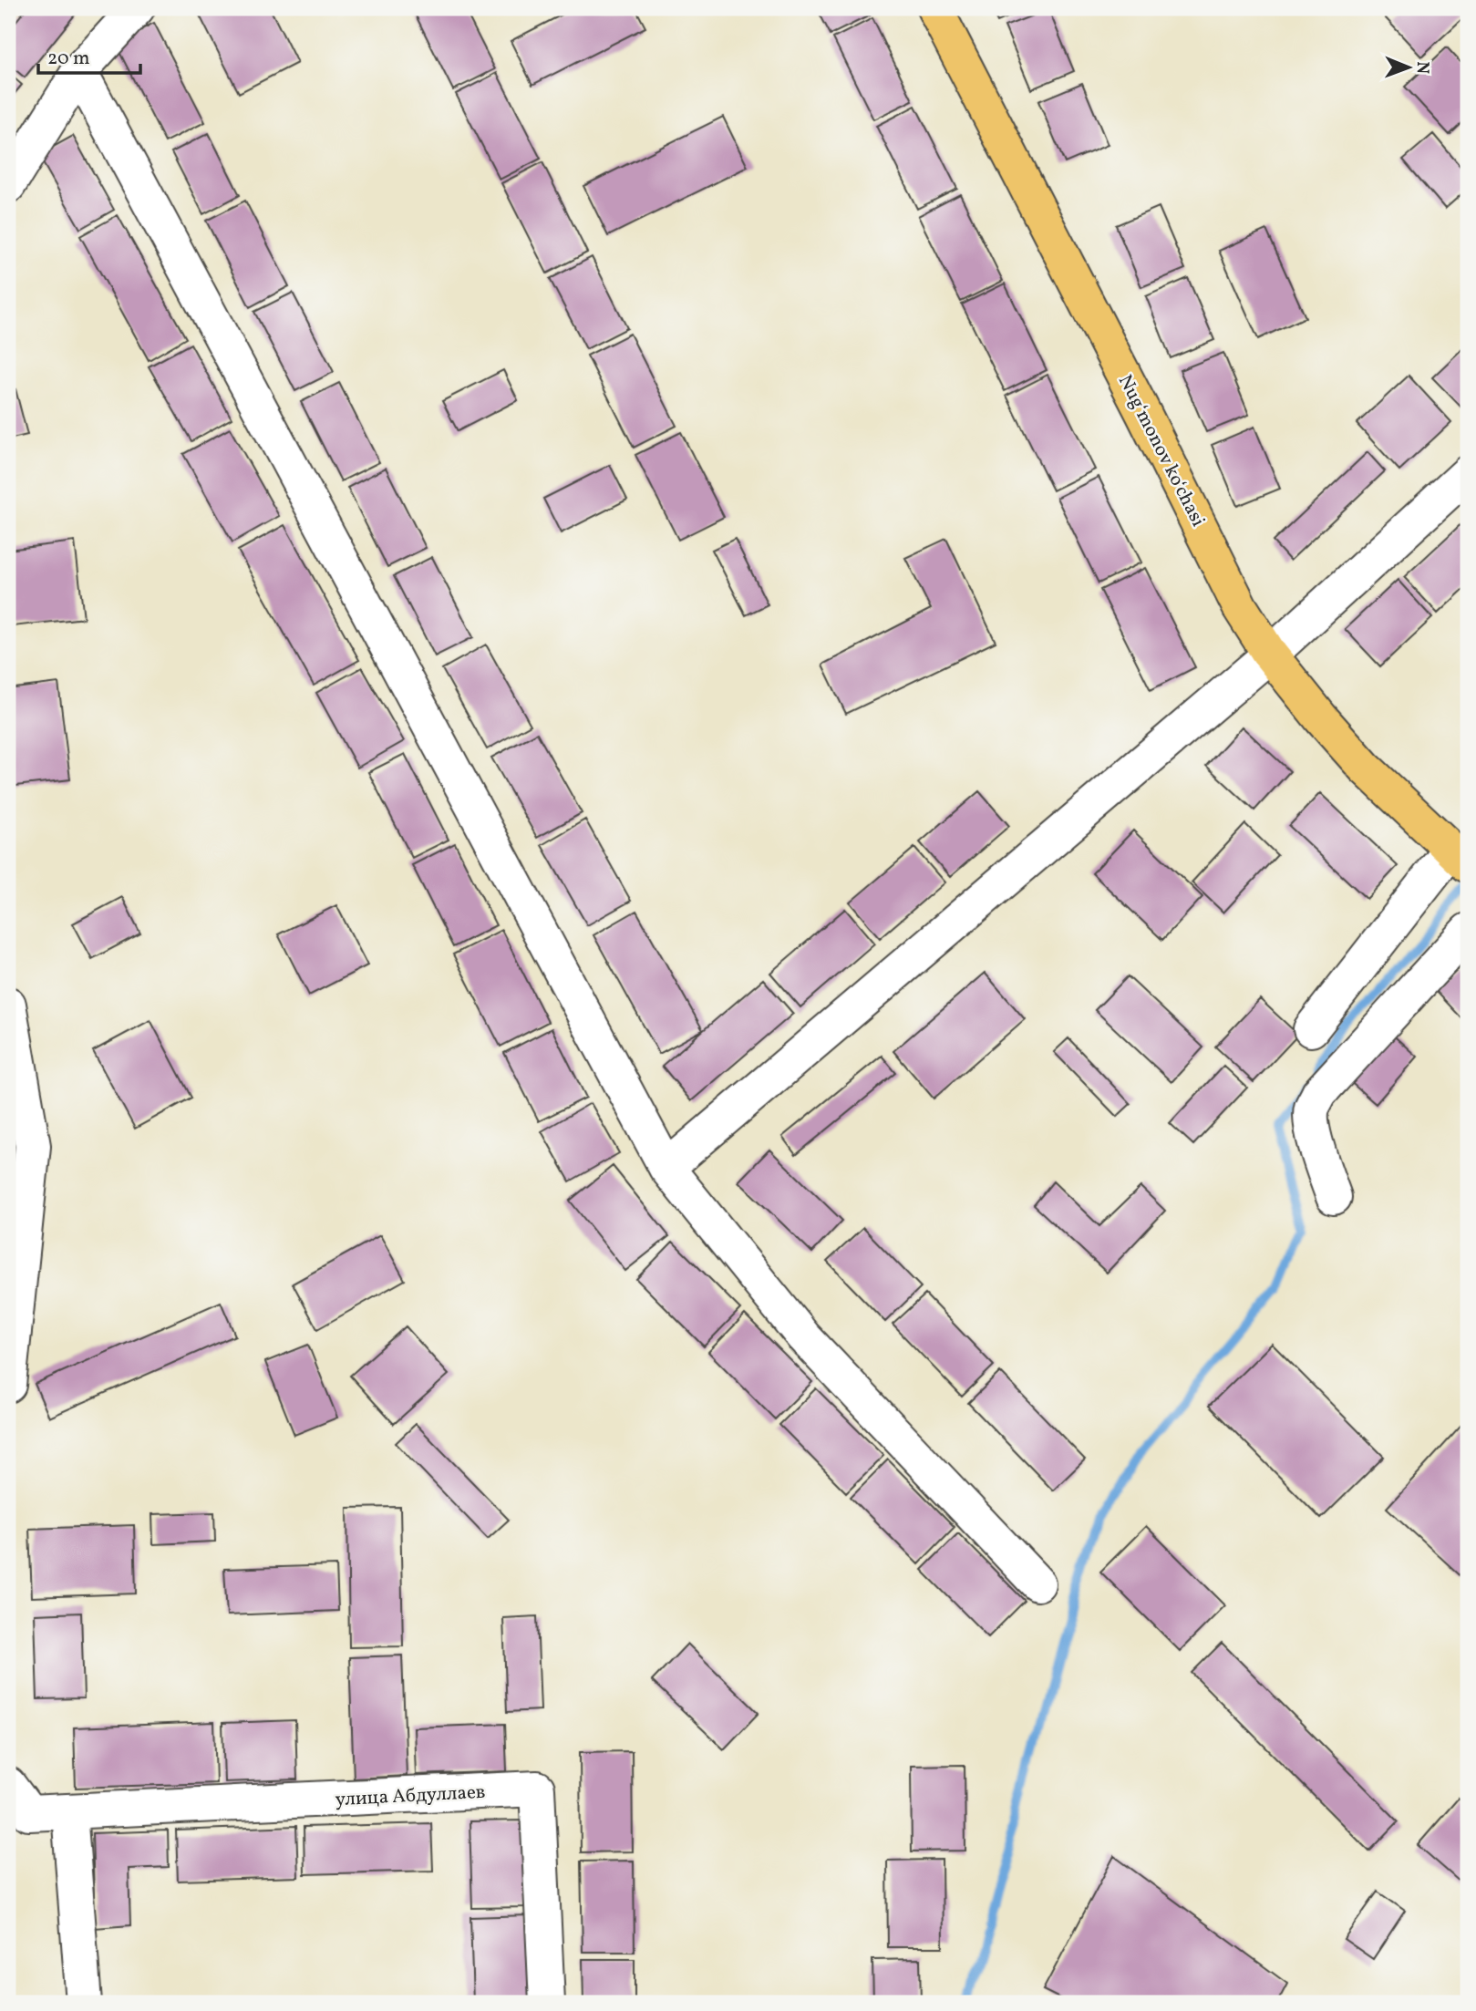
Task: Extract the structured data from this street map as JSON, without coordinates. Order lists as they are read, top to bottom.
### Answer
{
  "streets": {
    "main road": ["Nugʻmonov koʻchasi"],
    "street": ["улица Абдуллаев"]
  },
  "scale_bar": "20 m",
  "north": "right"
}
